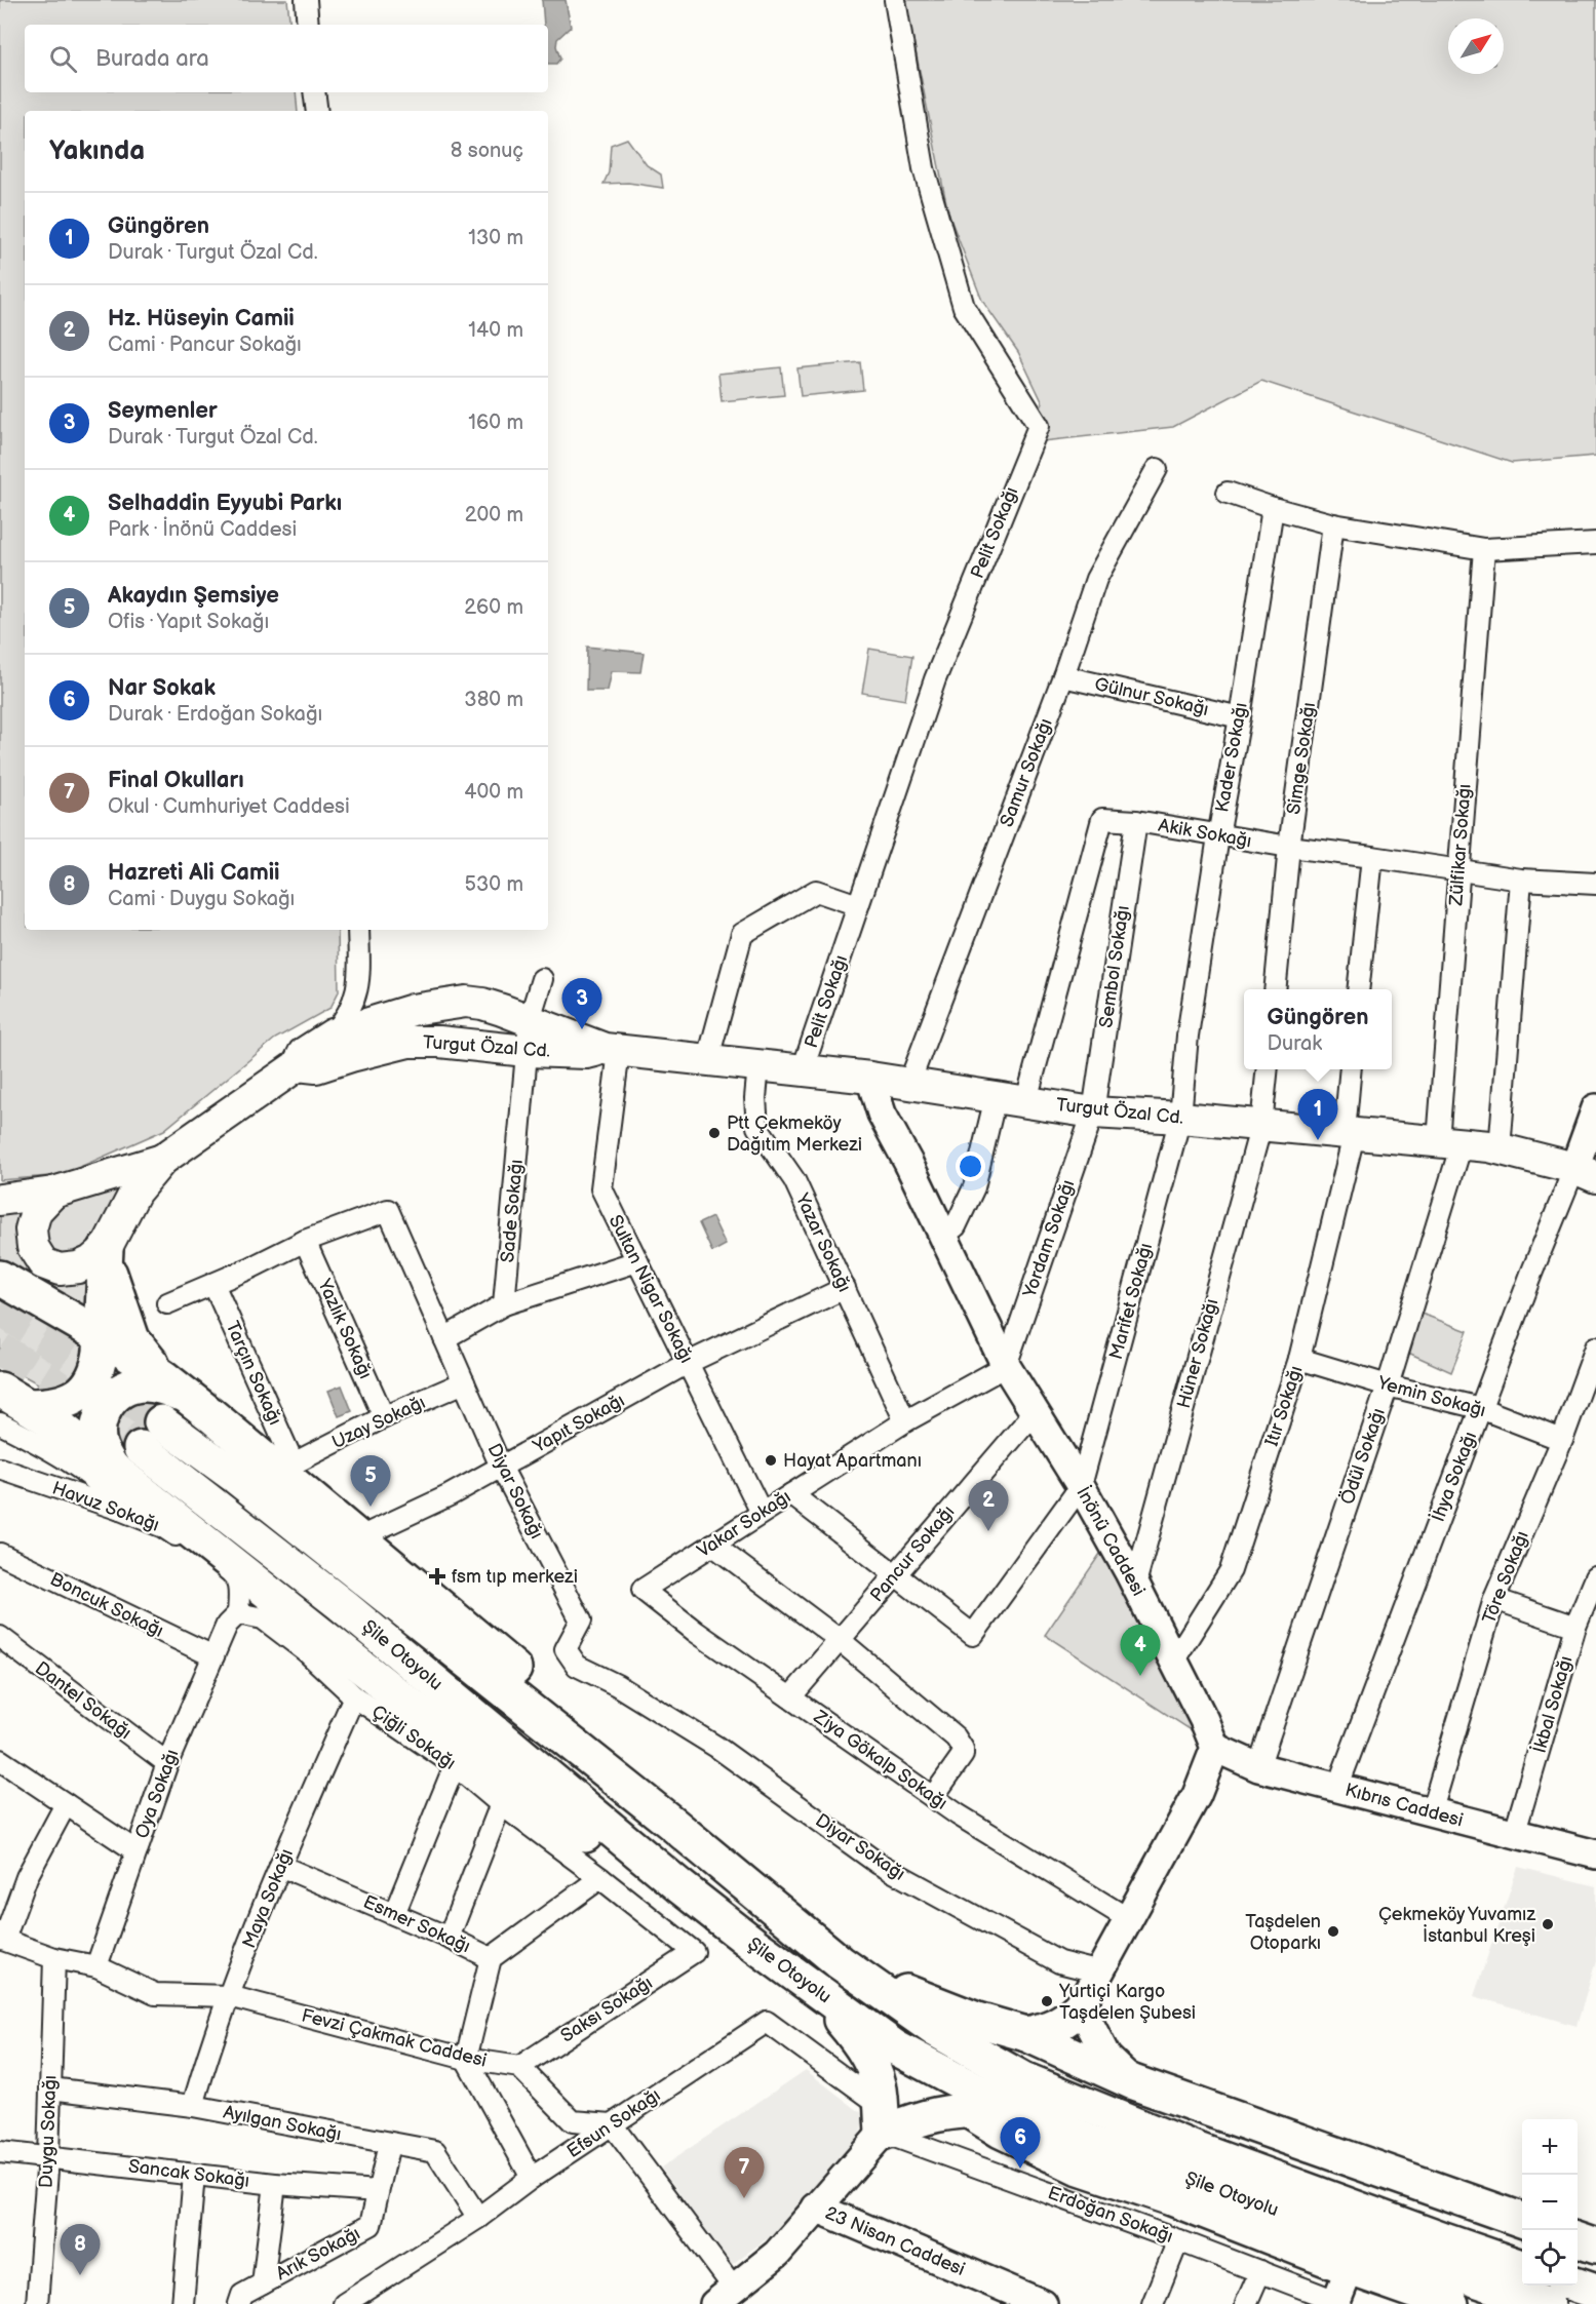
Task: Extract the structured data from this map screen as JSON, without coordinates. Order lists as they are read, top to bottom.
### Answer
{
  "streets": {
    "highway": ["Şile Otoyolu"],
    "main road": ["Turgut Özal Cd."],
    "street": [
      "Pelit Sokağı",
      "Gülnur Sokağı",
      "Kader Sokağı",
      "Simge Sokağı",
      "Samur Sokağı",
      "Akik Sokağı",
      "Zülfikar Sokağı",
      "Sembol Sokağı",
      "Sade Sokağı",
      "Yordam Sokağı",
      "Yazar Sokağı",
      "Sultan Nigar Sokağı",
      "Marifet Sokağı",
      "Yazlık Sokağı",
      "Hüner Sokağı",
      "Tarçın Sokağı",
      "Yemin Sokağı",
      "Itır Sokağı",
      "Uzay Sokağı",
      "Yapıt Sokağı",
      "Ödül Sokağı",
      "İhya Sokağı",
      "Diyar Sokağı",
      "Havuz Sokağı",
      "Vakar Sokağı",
      "İnönü Caddesi",
      "Pancur Sokağı",
      "Töre Sokağı",
      "Boncuk Sokağı",
      "Dantel Sokağı",
      "İkbal Sokağı",
      "Çiğli Sokağı",
      "Ziya Gökalp Sokağı",
      "Oya Sokağı",
      "Kıbrıs Caddesi",
      "Maya Sokağı",
      "Esmer Sokağı",
      "Saksı Sokağı",
      "Fevzi Çakmak Caddesi",
      "Ayılgan Sokağı",
      "Efsun Sokağı",
      "Duygu Sokağı",
      "Sancak Sokağı",
      "Erdoğan Sokağı",
      "23 Nisan Caddesi",
      "Arık Sokağı"
    ]
  },
  "crossings": [
    ["Pelit Sokağı", "Turgut Özal Cd."],
    ["Gülnur Sokağı", "Kader Sokağı"],
    ["Gülnur Sokağı", "Samur Sokağı"],
    ["Kader Sokağı", "Akik Sokağı"],
    ["Kader Sokağı", "Turgut Özal Cd."],
    ["Kader Sokağı", "Marifet Sokağı"],
    ["Simge Sokağı", "Akik Sokağı"],
    ["Samur Sokağı", "Turgut Özal Cd."],
    ["Akik Sokağı", "Zülfikar Sokağı"],
    ["Akik Sokağı", "Sembol Sokağı"],
    ["Akik Sokağı", "Turgut Özal Cd."],
    ["Zülfikar Sokağı", "Turgut Özal Cd."],
    ["Zülfikar Sokağı", "Ödül Sokağı"],
    ["Sembol Sokağı", "Turgut Özal Cd."],
    ["Sembol Sokağı", "Yordam Sokağı"],
    ["Turgut Özal Cd.", "Sade Sokağı"],
    ["Turgut Özal Cd.", "Yordam Sokağı"],
    ["Turgut Özal Cd.", "Yazar Sokağı"],
    ["Turgut Özal Cd.", "Sultan Nigar Sokağı"],
    ["Turgut Özal Cd.", "Marifet Sokağı"],
    ["Turgut Özal Cd.", "Hüner Sokağı"],
    ["Turgut Özal Cd.", "Itır Sokağı"],
    ["Turgut Özal Cd.", "Ödül Sokağı"],
    ["Turgut Özal Cd.", "İhya Sokağı"],
    ["Turgut Özal Cd.", "İnönü Caddesi"],
    ["Yordam Sokağı", "Vakar Sokağı"],
    ["Yordam Sokağı", "İnönü Caddesi"],
    ["Yazar Sokağı", "Yapıt Sokağı"],
    ["Yazar Sokağı", "Vakar Sokağı"],
    ["Sultan Nigar Sokağı", "Yapıt Sokağı"],
    ["Sultan Nigar Sokağı", "Vakar Sokağı"],
    ["Marifet Sokağı", "İnönü Caddesi"],
    ["Yazlık Sokağı", "Uzay Sokağı"],
    ["Yazlık Sokağı", "Diyar Sokağı"],
    ["Hüner Sokağı", "İnönü Caddesi"],
    ["Tarçın Sokağı", "Uzay Sokağı"],
    ["Tarçın Sokağı", "Diyar Sokağı"],
    ["Yemin Sokağı", "Itır Sokağı"],
    ["Yemin Sokağı", "Ödül Sokağı"],
    ["Yemin Sokağı", "İhya Sokağı"],
    ["Yemin Sokağı", "Töre Sokağı"],
    ["Itır Sokağı", "İnönü Caddesi"],
    ["Uzay Sokağı", "Diyar Sokağı"],
    ["Yapıt Sokağı", "Diyar Sokağı"],
    ["Ödül Sokağı", "Kıbrıs Caddesi"],
    ["İhya Sokağı", "Kıbrıs Caddesi"],
    ["Havuz Sokağı", "Çiğli Sokağı"],
    ["Havuz Sokağı", "Oya Sokağı"],
    ["Vakar Sokağı", "İnönü Caddesi"],
    ["Vakar Sokağı", "Ziya Gökalp Sokağı"],
    ["İnönü Caddesi", "Pancur Sokağı"],
    ["İnönü Caddesi", "Kıbrıs Caddesi"],
    ["Pancur Sokağı", "Ziya Gökalp Sokağı"],
    ["Töre Sokağı", "Kıbrıs Caddesi"],
    ["Boncuk Sokağı", "Oya Sokağı"],
    ["Dantel Sokağı", "Oya Sokağı"],
    ["İkbal Sokağı", "Kıbrıs Caddesi"],
    ["Çiğli Sokağı", "Oya Sokağı"],
    ["Çiğli Sokağı", "Maya Sokağı"],
    ["Çiğli Sokağı", "Saksı Sokağı"],
    ["Oya Sokağı", "Fevzi Çakmak Caddesi"],
    ["Maya Sokağı", "Esmer Sokağı"],
    ["Maya Sokağı", "Fevzi Çakmak Caddesi"],
    ["Maya Sokağı", "Ayılgan Sokağı"],
    ["Esmer Sokağı", "Fevzi Çakmak Caddesi"],
    ["Saksı Sokağı", "Fevzi Çakmak Caddesi"],
    ["Fevzi Çakmak Caddesi", "Duygu Sokağı"],
    ["Ayılgan Sokağı", "Efsun Sokağı"],
    ["Ayılgan Sokağı", "Duygu Sokağı"],
    ["Efsun Sokağı", "Erdoğan Sokağı"],
    ["Duygu Sokağı", "Sancak Sokağı"],
    ["Sancak Sokağı", "Arık Sokağı"]
  ],
  "places": {
    "other": [
      "Ptt Çekmeköy Dağıtım Merkezi",
      "Hayat Apartmanı",
      "Çekmeköy Yuvamız İstanbul Kreşi",
      "Taşdelen Otoparkı",
      "Yurtiçi Kargo Taşdelen Şubesi"
    ],
    "health": ["fsm tıp merkezi"]
  },
  "north": "top right",
  "page": {
    "search": "Burada ara",
    "heading": ["Yakında", "8 sonuç"],
    "list": [
      {
        "mark": "1",
        "name": "Güngören",
        "note": "Durak · Turgut Özal Cd.",
        "value": "130 m"
      },
      {
        "mark": "2",
        "name": "Hz. Hüseyin Camii",
        "note": "Cami · Pancur Sokağı",
        "value": "140 m"
      },
      {
        "mark": "3",
        "name": "Seymenler",
        "note": "Durak · Turgut Özal Cd.",
        "value": "160 m"
      },
      {
        "mark": "4",
        "name": "Selhaddin Eyyubi Parkı",
        "note": "Park · İnönü Caddesi",
        "value": "200 m"
      },
      {
        "mark": "5",
        "name": "Akaydın Şemsiye",
        "note": "Ofis · Yapıt Sokağı",
        "value": "260 m"
      },
      {
        "mark": "6",
        "name": "Nar Sokak",
        "note": "Durak · Erdoğan Sokağı",
        "value": "380 m"
      },
      {
        "mark": "7",
        "name": "Final Okulları",
        "note": "Okul · Cumhuriyet Caddesi",
        "value": "400 m"
      },
      {
        "mark": "8",
        "name": "Hazreti Ali Camii",
        "note": "Cami · Duygu Sokağı",
        "value": "530 m"
      }
    ],
    "pins": [
      "3",
      "1",
      "5",
      "2",
      "4",
      "6",
      "7",
      "8"
    ],
    "popup": ["Güngören", "Durak"],
    "map_buttons": ["+", "−"]
  }
}
